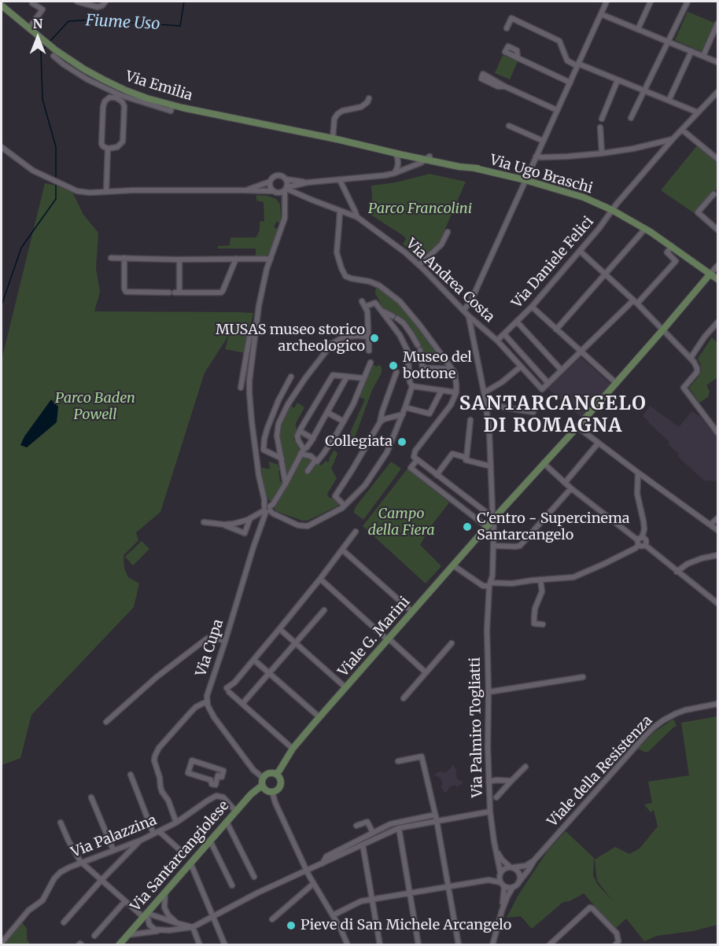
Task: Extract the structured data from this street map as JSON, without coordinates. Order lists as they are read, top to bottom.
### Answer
{
  "streets": {
    "main road": [
      "Via Emilia",
      "Via Ugo Braschi",
      "Viale G. Marini",
      "Via Santarcangiolese"
    ],
    "street": [
      "Via Daniele Felici",
      "Via Andrea Costa",
      "Via Cupa",
      "Via Palmiro Togliatti",
      "Viale della Resistenza",
      "Via Palazzina"
    ]
  },
  "crossings": [
    ["Via Emilia", "Via Ugo Braschi"],
    ["Via Ugo Braschi", "Via Daniele Felici"],
    ["Via Ugo Braschi", "Viale G. Marini"],
    ["Via Daniele Felici", "Via Andrea Costa"],
    ["Via Andrea Costa", "Via Palmiro Togliatti"],
    ["Viale G. Marini", "Via Palmiro Togliatti"],
    ["Viale G. Marini", "Via Santarcangiolese"],
    ["Via Palmiro Togliatti", "Viale della Resistenza"],
    ["Via Palazzina", "Via Santarcangiolese"]
  ],
  "districts": ["SANTARCANGELO DI ROMAGNA"],
  "water": ["Fiume Uso"],
  "parks": ["Parco Francolini", "Parco Baden Powell", "Campo della Fiera"],
  "places": [
    "MUSAS museo storico archeologico",
    "Museo del bottone",
    "Collegiata",
    "C'entro - Supercinema Santarcangelo",
    "Pieve di San Michele Arcangelo"
  ],
  "north": "top"
}
